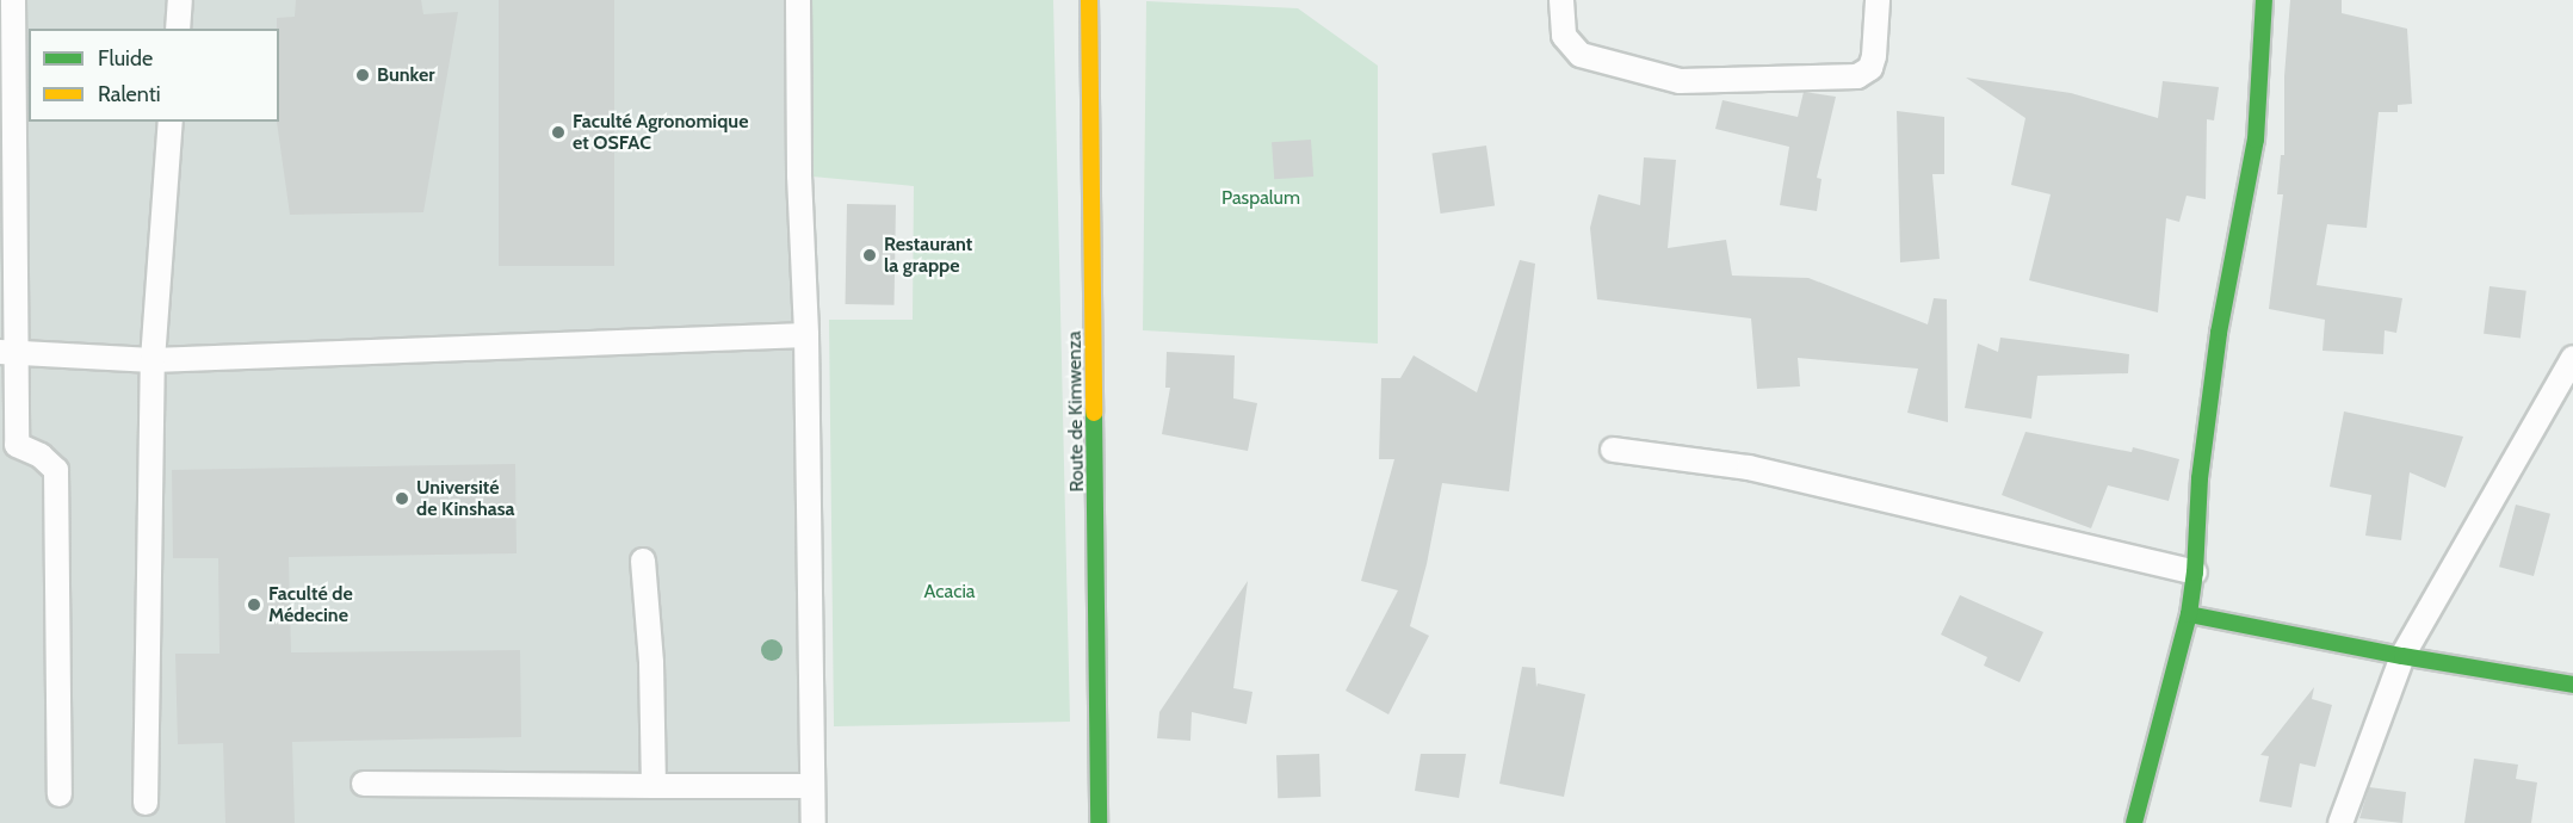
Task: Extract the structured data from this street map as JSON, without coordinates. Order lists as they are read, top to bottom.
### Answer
{
  "streets": {
    "street": ["Route de Kimwenza"]
  },
  "parks": ["Paspalum", "Acacia"],
  "places": [
    "Bunker",
    "Faculté Agronomique et OSFAC",
    "Restaurant la grappe",
    "Université de Kinshasa",
    "Faculté de Médecine"
  ],
  "legend": ["Fluide", "Ralenti"]
}
